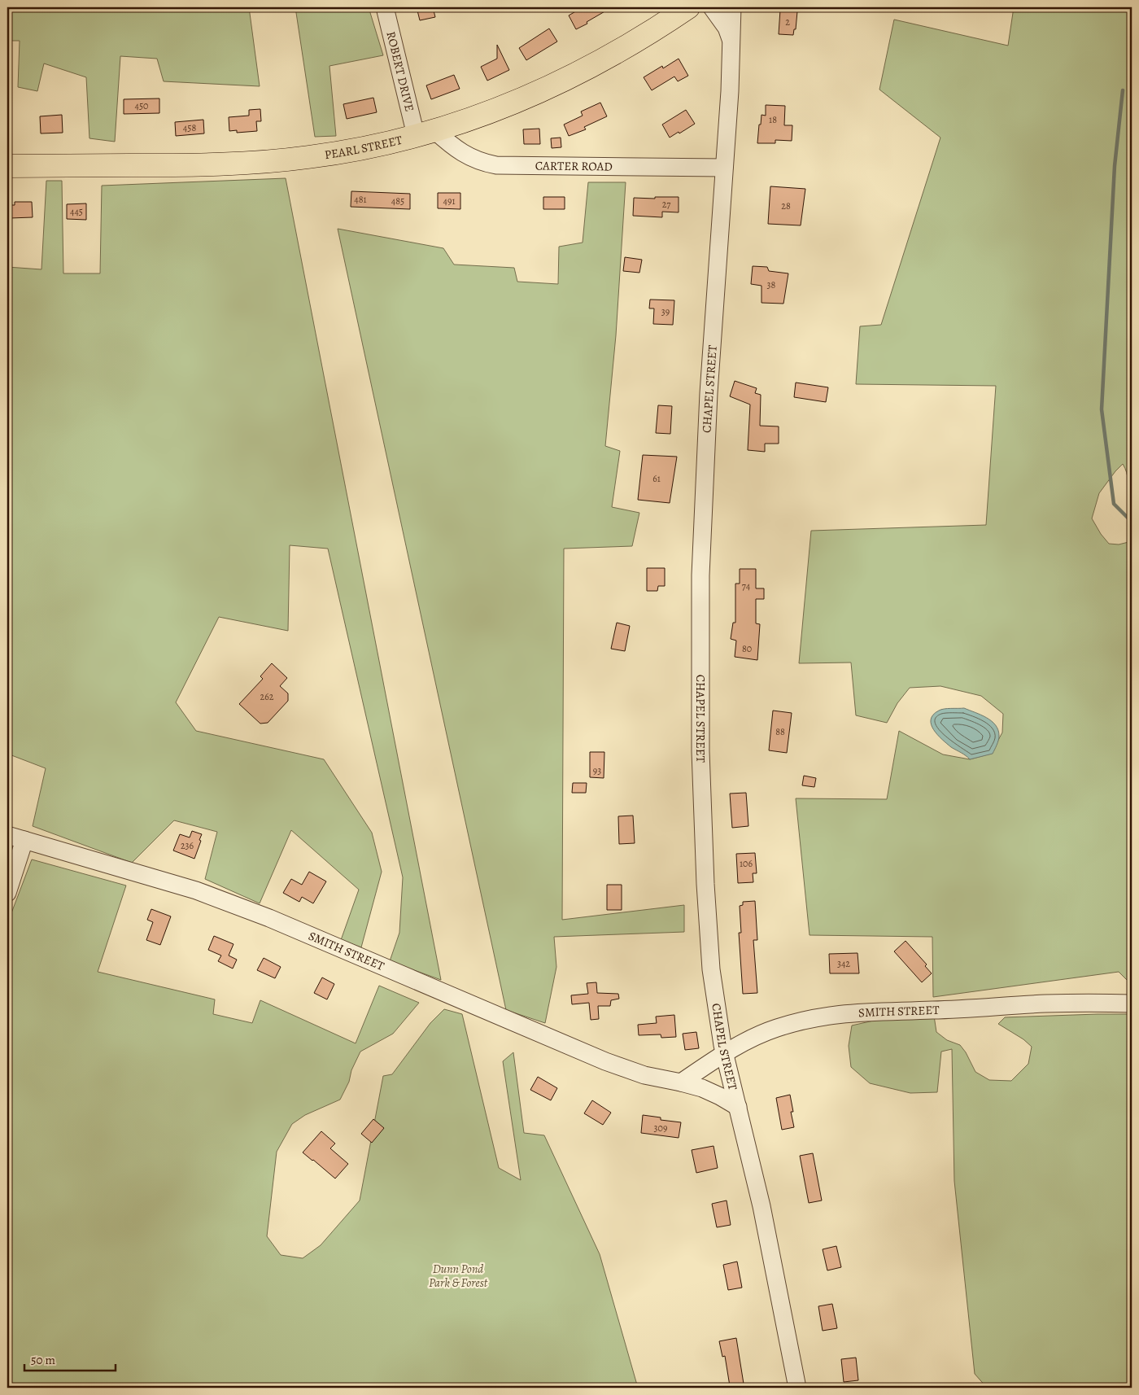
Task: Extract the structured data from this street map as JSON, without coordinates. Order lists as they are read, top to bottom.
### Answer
{
  "streets": {
    "main road": ["PEARL STREET"],
    "street": [
      "ROBERT DRIVE",
      "CARTER ROAD",
      "CHAPEL STREET",
      "SMITH STREET"
    ]
  },
  "crossings": [
    ["ROBERT DRIVE", "PEARL STREET"],
    ["ROBERT DRIVE", "CARTER ROAD"],
    ["PEARL STREET", "CARTER ROAD"],
    ["CARTER ROAD", "CHAPEL STREET"],
    ["CHAPEL STREET", "SMITH STREET"]
  ],
  "parks": ["Dunn Pond Park & Forest"],
  "house_numbers": [
    "2",
    "450",
    "18",
    "458",
    "481",
    "485",
    "491",
    "27",
    "28",
    "445",
    "38",
    "39",
    "61",
    "74",
    "80",
    "262",
    "88",
    "93",
    "236",
    "106",
    "342",
    "309"
  ],
  "scale_bar": "50 m"
}
